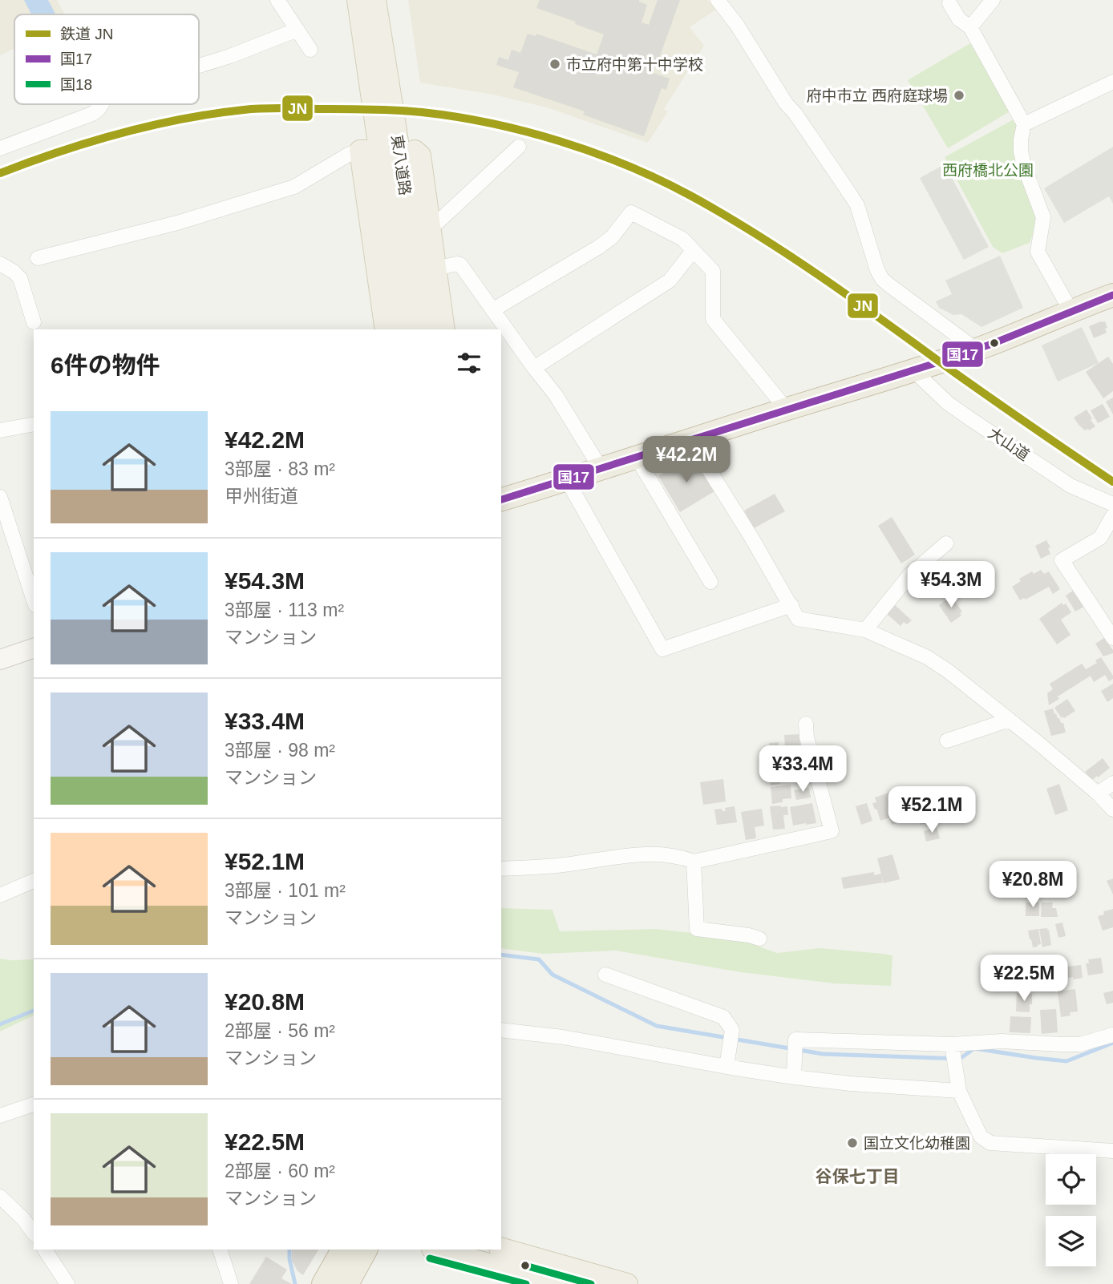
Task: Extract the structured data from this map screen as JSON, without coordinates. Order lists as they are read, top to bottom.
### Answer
{
  "streets": {
    "main road": ["東八道路"],
    "street": ["大山道"]
  },
  "districts": ["谷保七丁目"],
  "parks": ["西府橋北公園"],
  "places": ["市立府中第十中学校", "府中市立 西府庭球場", "国立文化幼稚園"],
  "lines": ["rail line JN", "transit line 国17", "transit line 国18"],
  "legend": ["鉄道 JN", "国17", "国18"],
  "page": {
    "heading": "6件の物件",
    "list": [
      {
        "name": "¥42.2M",
        "note": "3部屋 · 83 m² · 甲州街道"
      },
      {
        "name": "¥54.3M",
        "note": "3部屋 · 113 m² · マンション"
      },
      {
        "name": "¥33.4M",
        "note": "3部屋 · 98 m² · マンション"
      },
      {
        "name": "¥52.1M",
        "note": "3部屋 · 101 m² · マンション"
      },
      {
        "name": "¥20.8M",
        "note": "2部屋 · 56 m² · マンション"
      },
      {
        "name": "¥22.5M",
        "note": "2部屋 · 60 m² · マンション"
      }
    ],
    "price": [
      "¥42.2M",
      "¥54.3M",
      "¥33.4M",
      "¥52.1M",
      "¥20.8M",
      "¥22.5M"
    ]
  }
}
